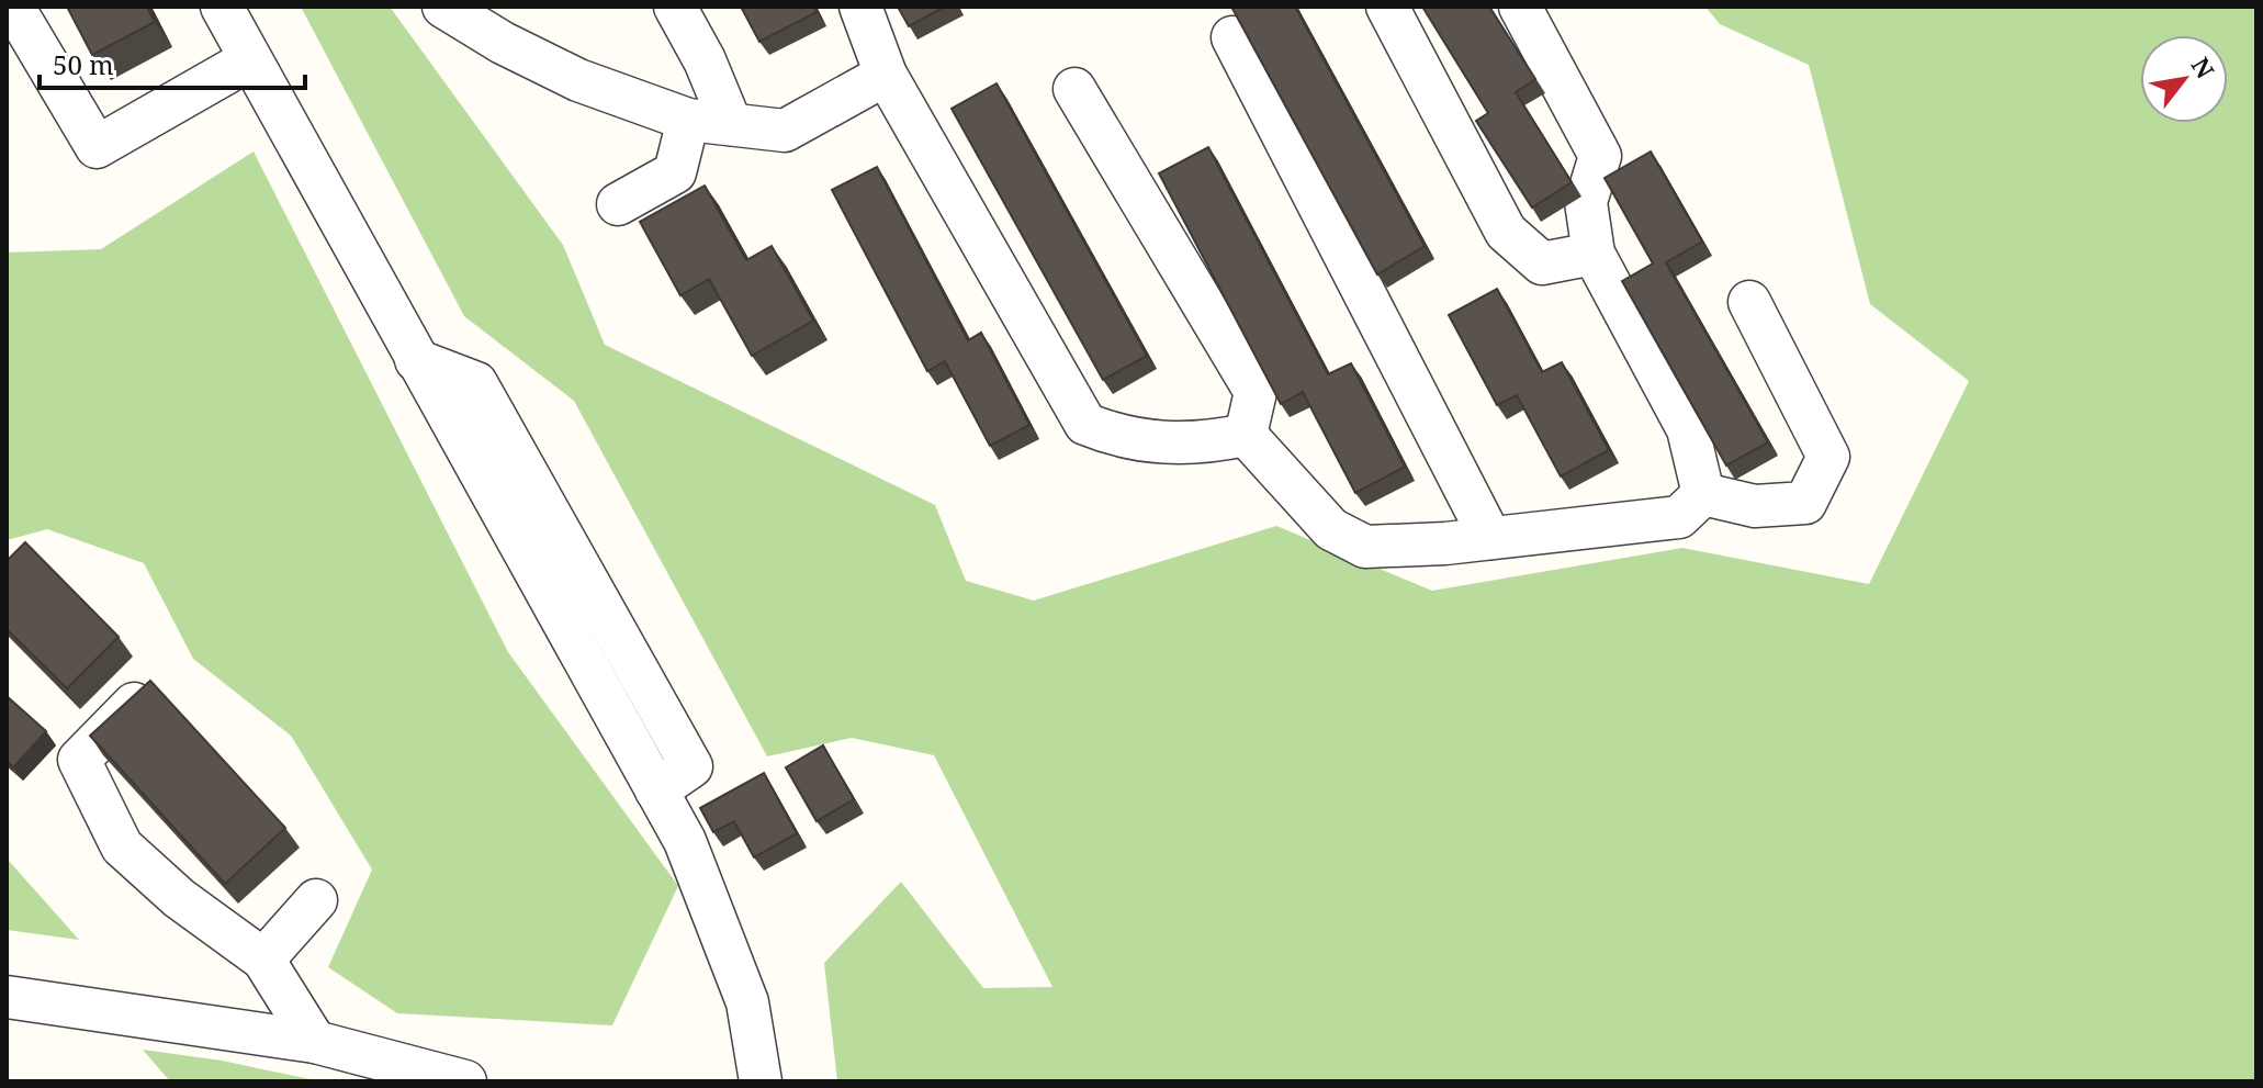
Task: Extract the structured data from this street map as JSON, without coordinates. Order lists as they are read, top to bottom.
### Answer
{
  "scale_bar": "50 m",
  "north": "top right"
}
